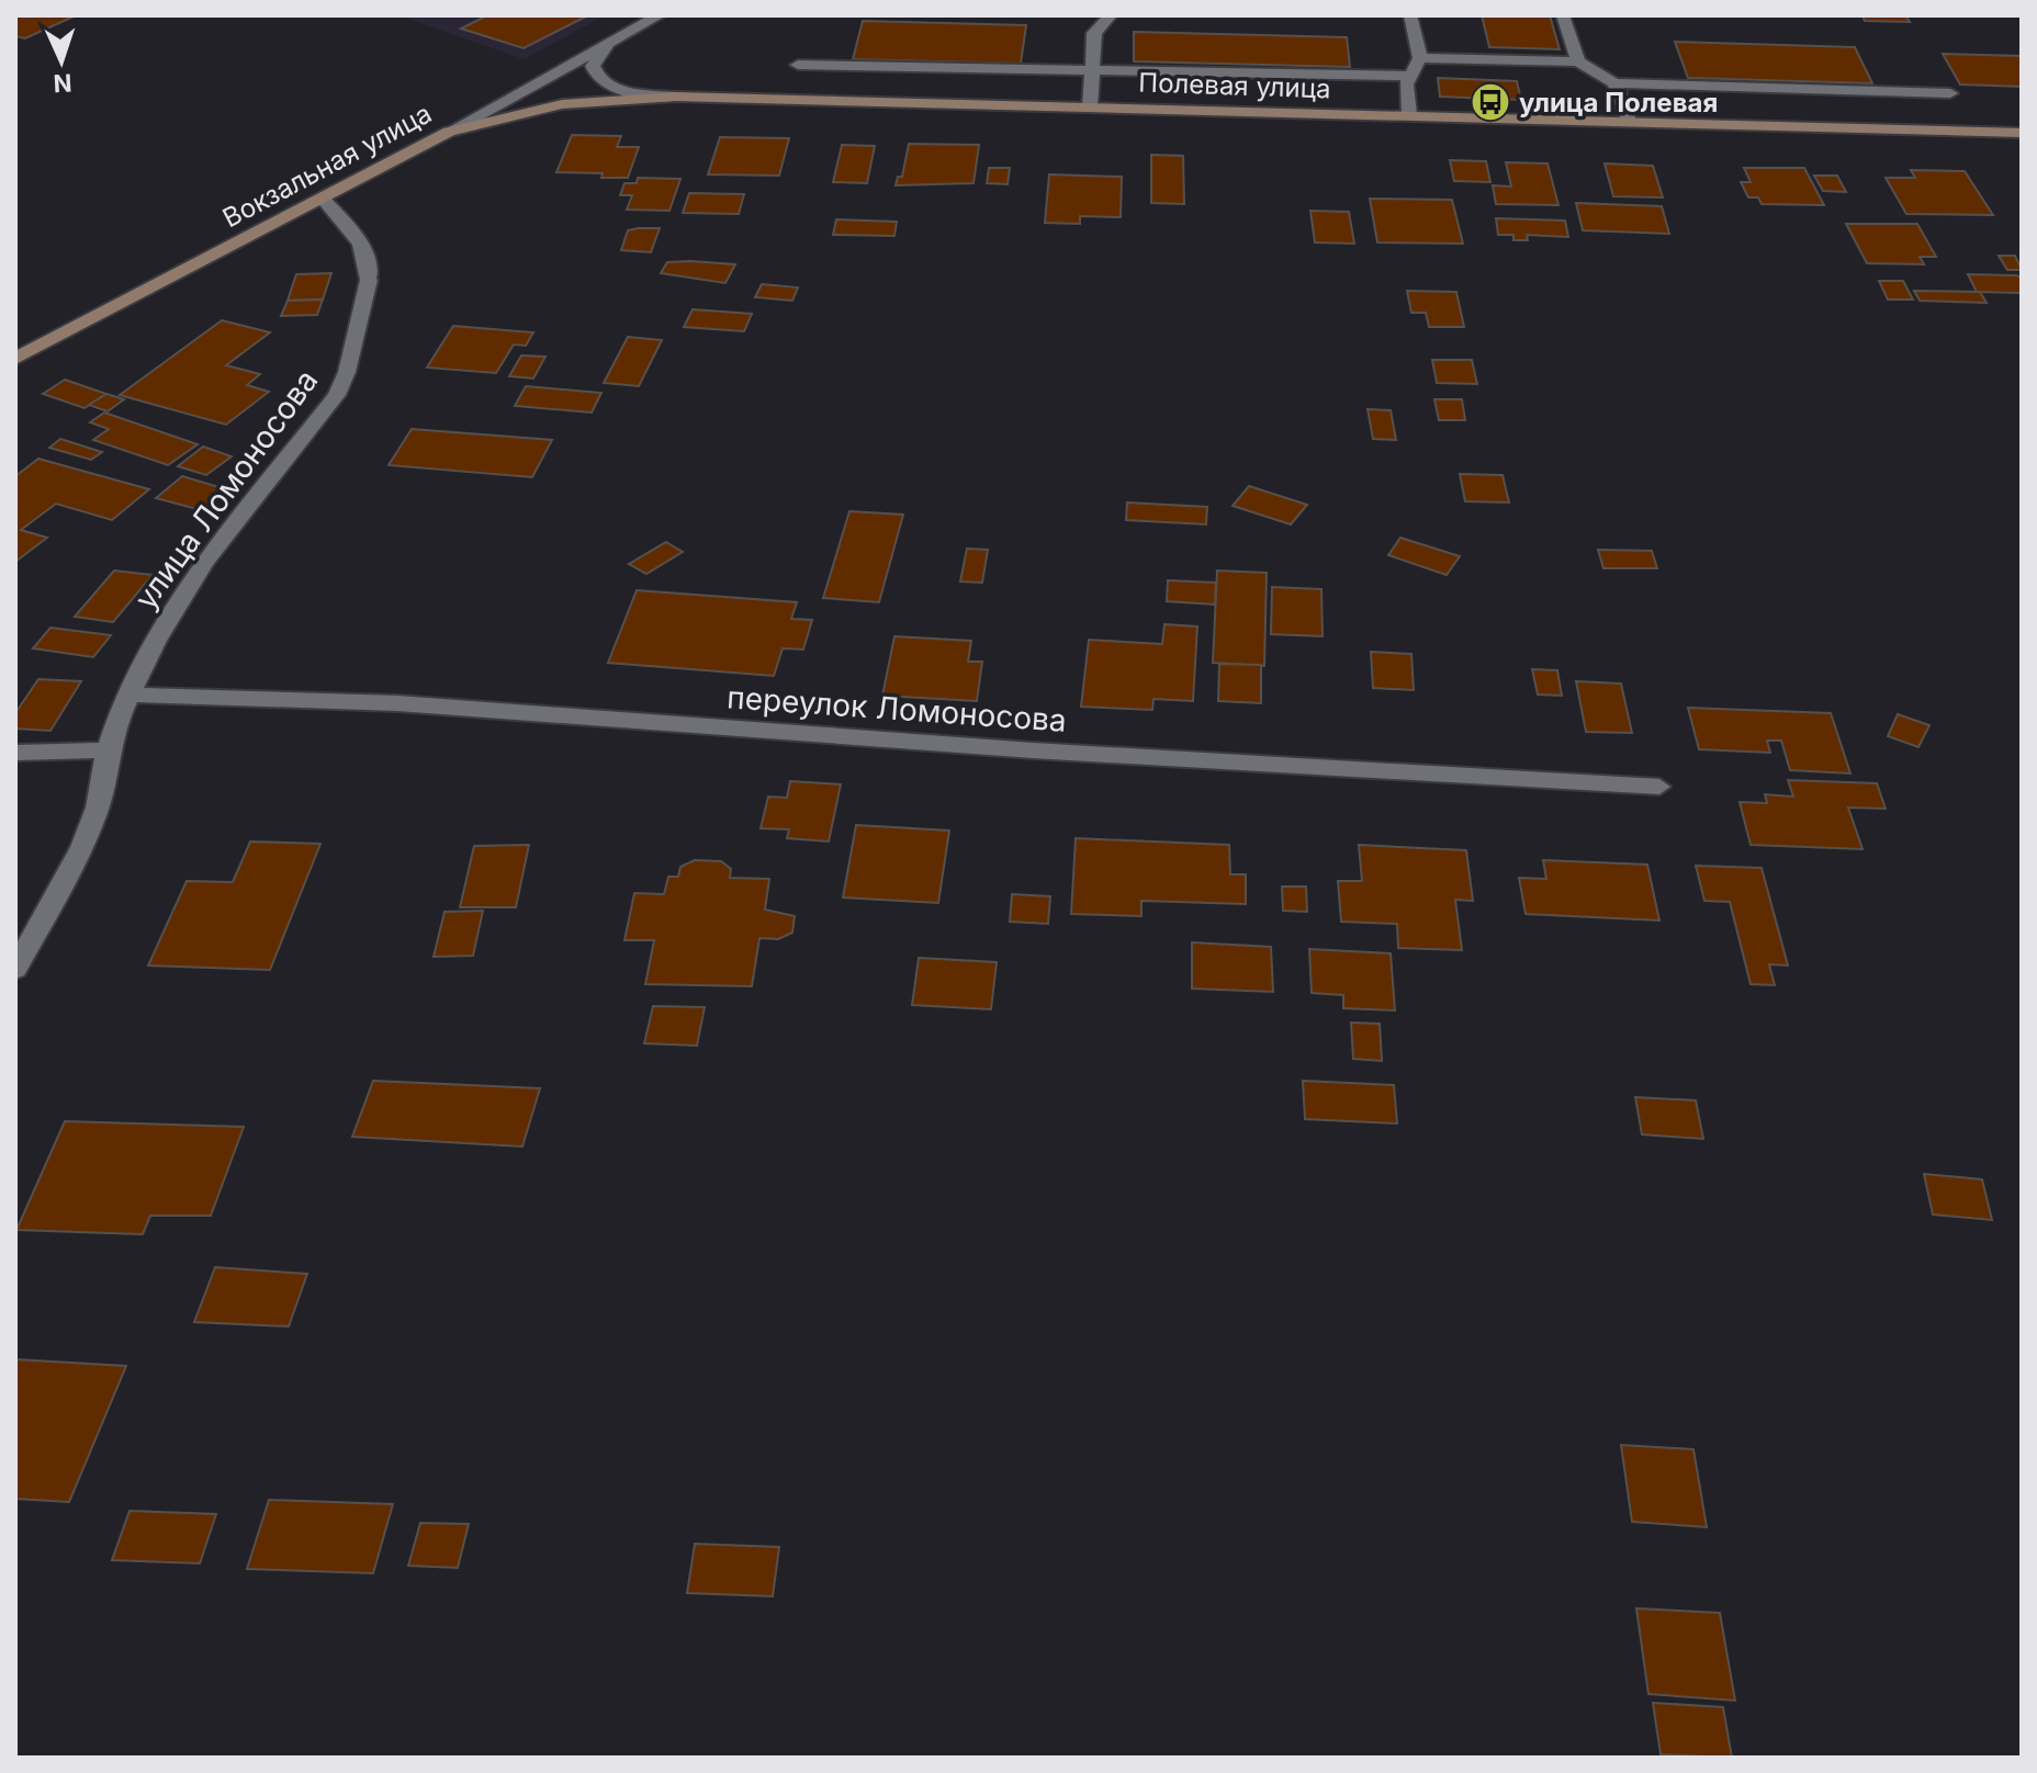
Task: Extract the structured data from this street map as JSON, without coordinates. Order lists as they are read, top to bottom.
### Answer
{
  "streets": {
    "main road": ["Полевая улица", "Вокзальная улица"],
    "street": ["улица Ломоносова", "переулок Ломоносова"]
  },
  "crossings": [
    ["Полевая улица", "Вокзальная улица"],
    ["Вокзальная улица", "улица Ломоносова"],
    ["улица Ломоносова", "переулок Ломоносова"]
  ],
  "places": {
    "bus stop": ["улица Полевая"]
  },
  "north": "bottom"
}
